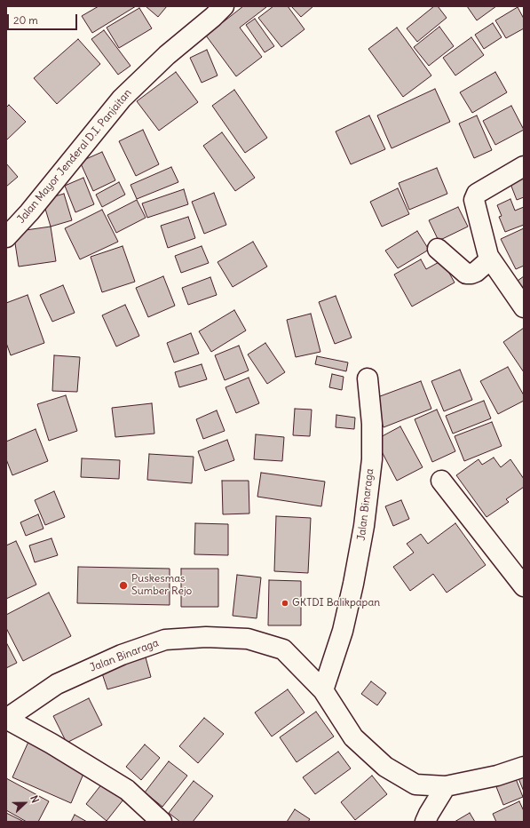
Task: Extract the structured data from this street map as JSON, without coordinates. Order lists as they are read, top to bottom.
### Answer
{
  "streets": {
    "street": ["Jalan Mayor Jenderal D.I. Panjaitan", "Jalan Binaraga"]
  },
  "places": ["Puskesmas Sumber Rejo", "GKTDI Balikpapan"],
  "scale_bar": "20 m",
  "north": "right"
}
